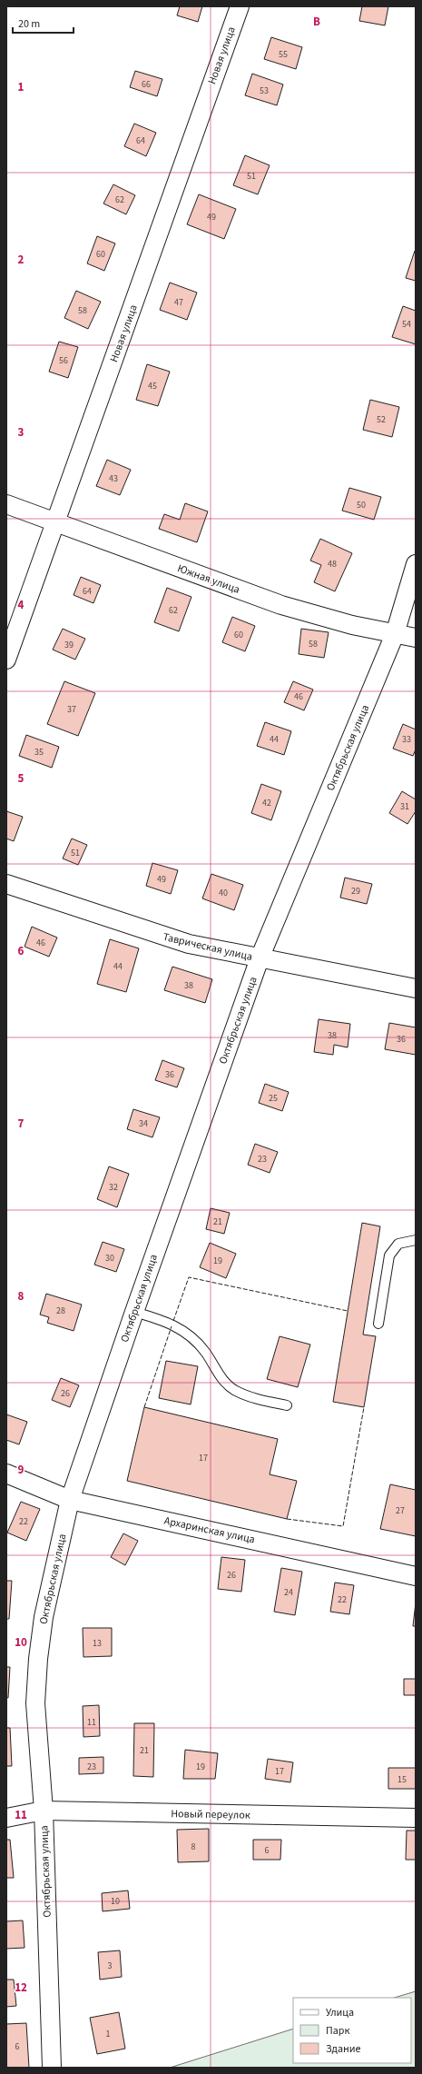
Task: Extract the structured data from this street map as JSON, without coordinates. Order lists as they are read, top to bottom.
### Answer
{
  "streets": {
    "street": [
      "Новая улица",
      "Южная улица",
      "Октябрьская улица",
      "Таврическая улица",
      "Архаринская улица",
      "Новый переулок"
    ]
  },
  "crossings": [
    ["Новая улица", "Южная улица"],
    ["Южная улица", "Октябрьская улица"],
    ["Октябрьская улица", "Таврическая улица"],
    ["Октябрьская улица", "Архаринская улица"],
    ["Октябрьская улица", "Новый переулок"]
  ],
  "house_numbers": [
    "55",
    "66",
    "53",
    "64",
    "51",
    "62",
    "49",
    "60",
    "47",
    "58",
    "54",
    "56",
    "45",
    "52",
    "43",
    "50",
    "48",
    "64",
    "62",
    "60",
    "58",
    "39",
    "46",
    "37",
    "44",
    "33",
    "35",
    "42",
    "31",
    "51",
    "49",
    "29",
    "40",
    "46",
    "44",
    "38",
    "38",
    "36",
    "36",
    "25",
    "34",
    "23",
    "32",
    "21",
    "30",
    "19",
    "28",
    "26",
    "17",
    "27",
    "22",
    "26",
    "24",
    "22",
    "13",
    "11",
    "21",
    "23",
    "19",
    "17",
    "15",
    "8",
    "6",
    "10",
    "3",
    "1",
    "6"
  ],
  "legend": ["Улица", "Парк", "Здание"],
  "scale_bar": "20 m",
  "grid": {
    "columns": ["B"],
    "rows": [
      "1",
      "2",
      "3",
      "4",
      "5",
      "6",
      "7",
      "8",
      "9",
      "10",
      "11",
      "12"
    ]
  }
}
